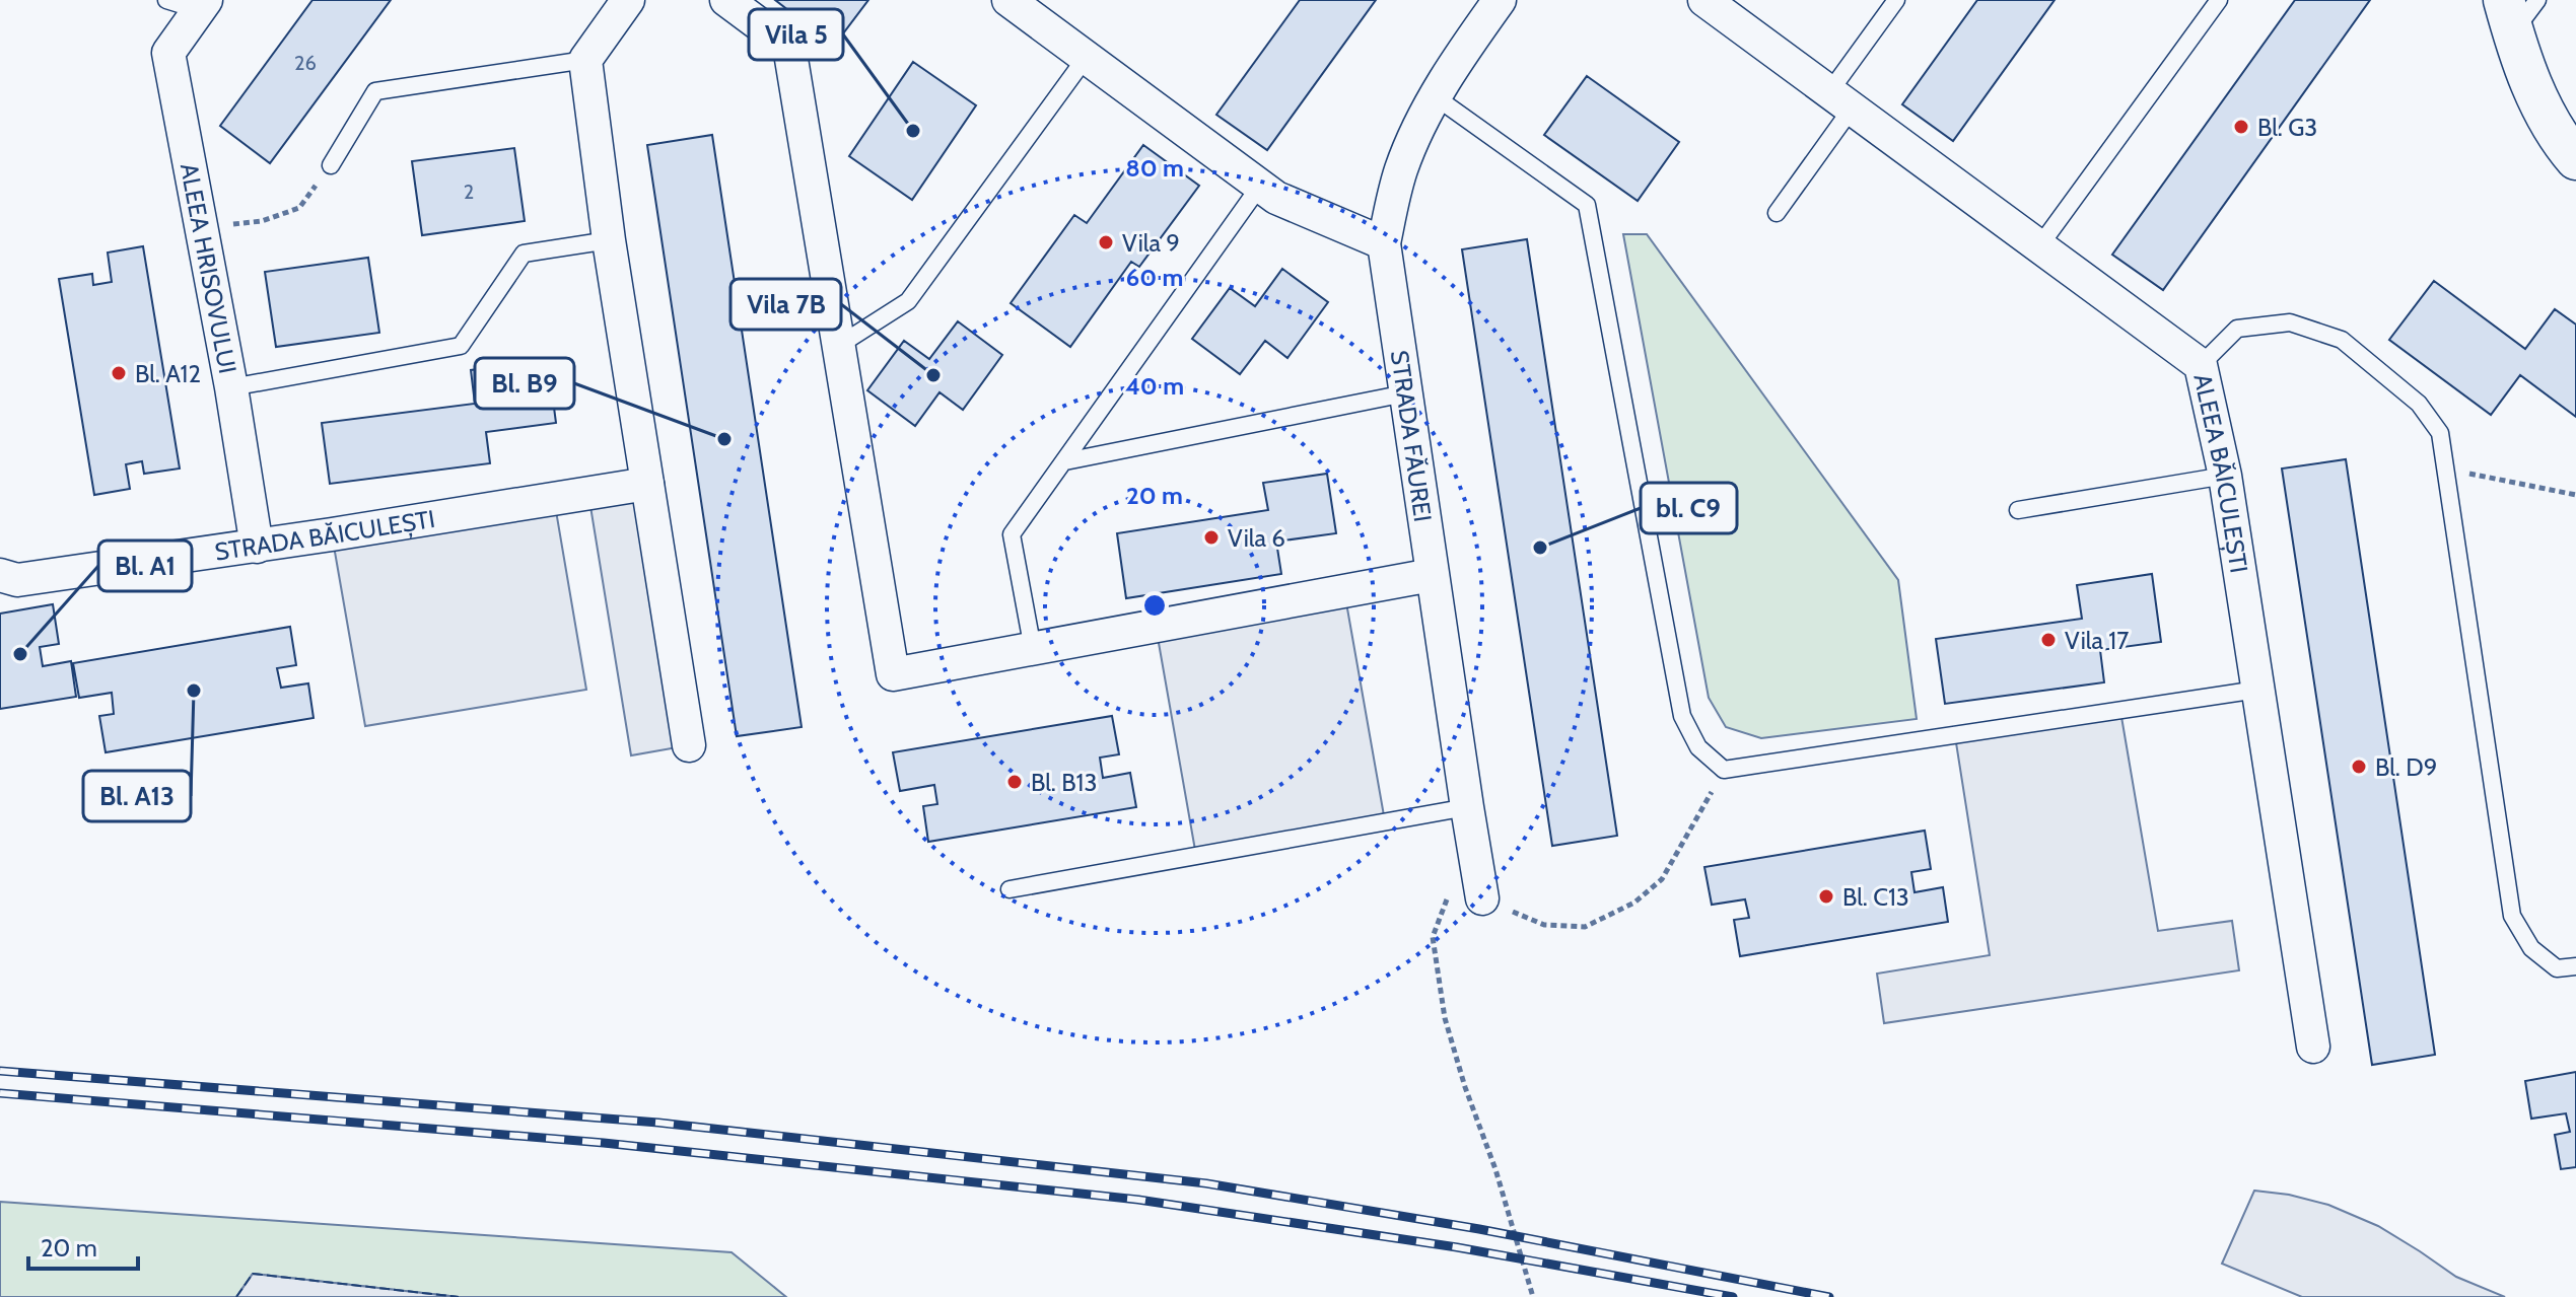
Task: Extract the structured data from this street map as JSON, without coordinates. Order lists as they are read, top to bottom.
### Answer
{
  "streets": {
    "street": [
      "ALEEA HRISOVULUI",
      "STRADA FĂUREI",
      "ALEEA BĂICULEȘTI",
      "STRADA BĂICULEȘTI"
    ]
  },
  "crossings": [
    ["ALEEA HRISOVULUI", "STRADA BĂICULEȘTI"]
  ],
  "places": [
    "Bl. G3",
    "Vila 5",
    "Vila 9",
    "Bl. A12",
    "Vila 7B",
    "Bl. B9",
    "Vila 6",
    "bl. C9",
    "Vila 17",
    "Bl. A1",
    "Bl. A13",
    "Bl. D9",
    "Bl. B13",
    "Bl. C13"
  ],
  "house_numbers": ["26", "2"],
  "scale_bar": "20 m",
  "rings": [
    "80 m",
    "60 m",
    "40 m",
    "20 m"
  ]
}
